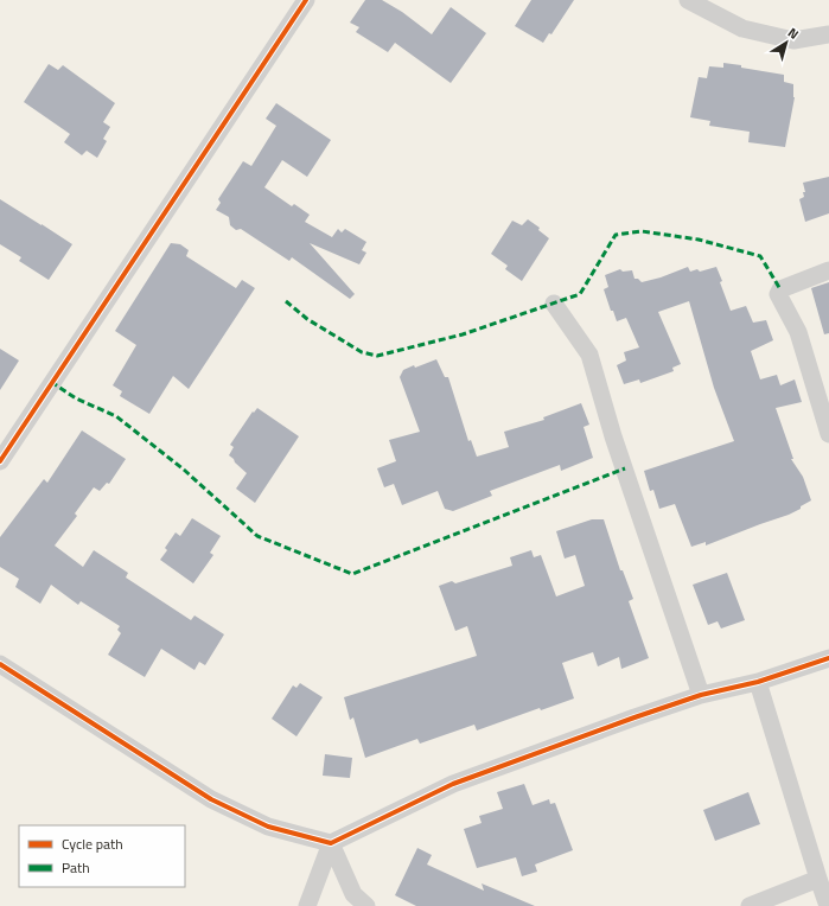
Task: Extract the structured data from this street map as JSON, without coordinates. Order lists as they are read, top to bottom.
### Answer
{
  "legend": ["Cycle path", "Path"],
  "north": "top right"
}
